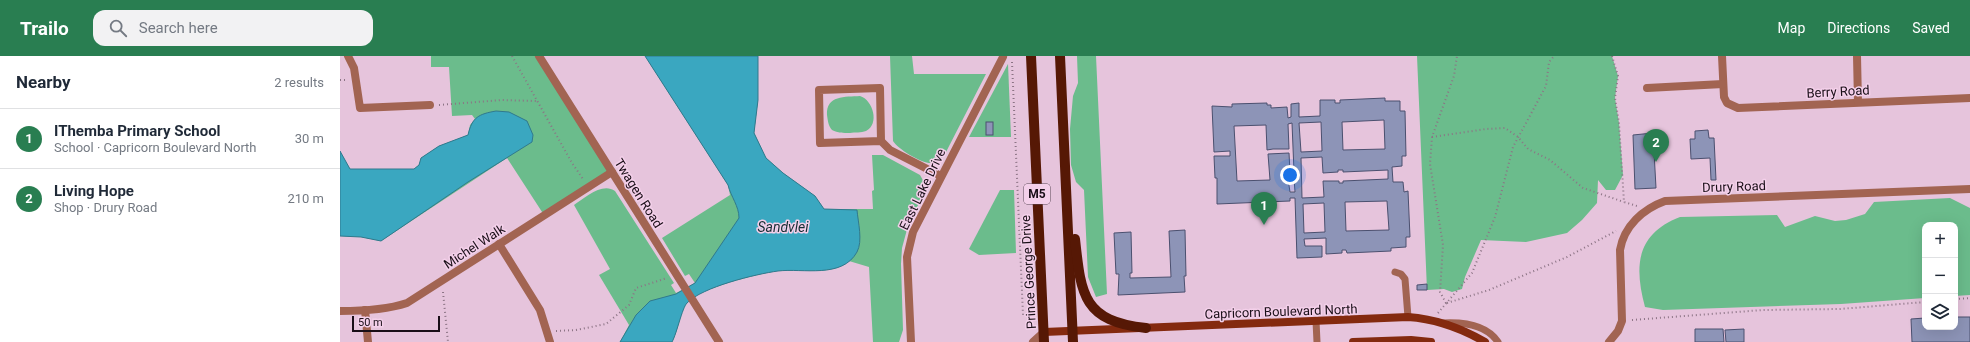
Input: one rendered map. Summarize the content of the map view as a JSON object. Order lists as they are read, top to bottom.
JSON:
{
  "streets": {
    "main road": ["M5", "Prince George Drive"],
    "street": [
      "Berry Road",
      "Drury Road",
      "East Lake Drive",
      "Twagen Road",
      "Michel Walk",
      "Capricorn Boulevard North"
    ]
  },
  "crossings": [
    ["Twagen Road", "Michel Walk"],
    ["M5", "Capricorn Boulevard North"],
    ["Prince George Drive", "Capricorn Boulevard North"]
  ],
  "water": ["Sandvlei"],
  "scale_bar": "50 m",
  "page": {
    "header": "Trailo",
    "search": "Search here",
    "nav": ["Map", "Directions", "Saved"],
    "heading": ["Nearby", "2 results"],
    "list": [
      {
        "mark": "1",
        "name": "IThemba Primary School",
        "note": "School · Capricorn Boulevard North",
        "value": "30 m"
      },
      {
        "mark": "2",
        "name": "Living Hope",
        "note": "Shop · Drury Road",
        "value": "210 m"
      }
    ],
    "pins": ["2", "1"],
    "map_buttons": ["+", "−"],
    "scale": "50 m"
  }
}
